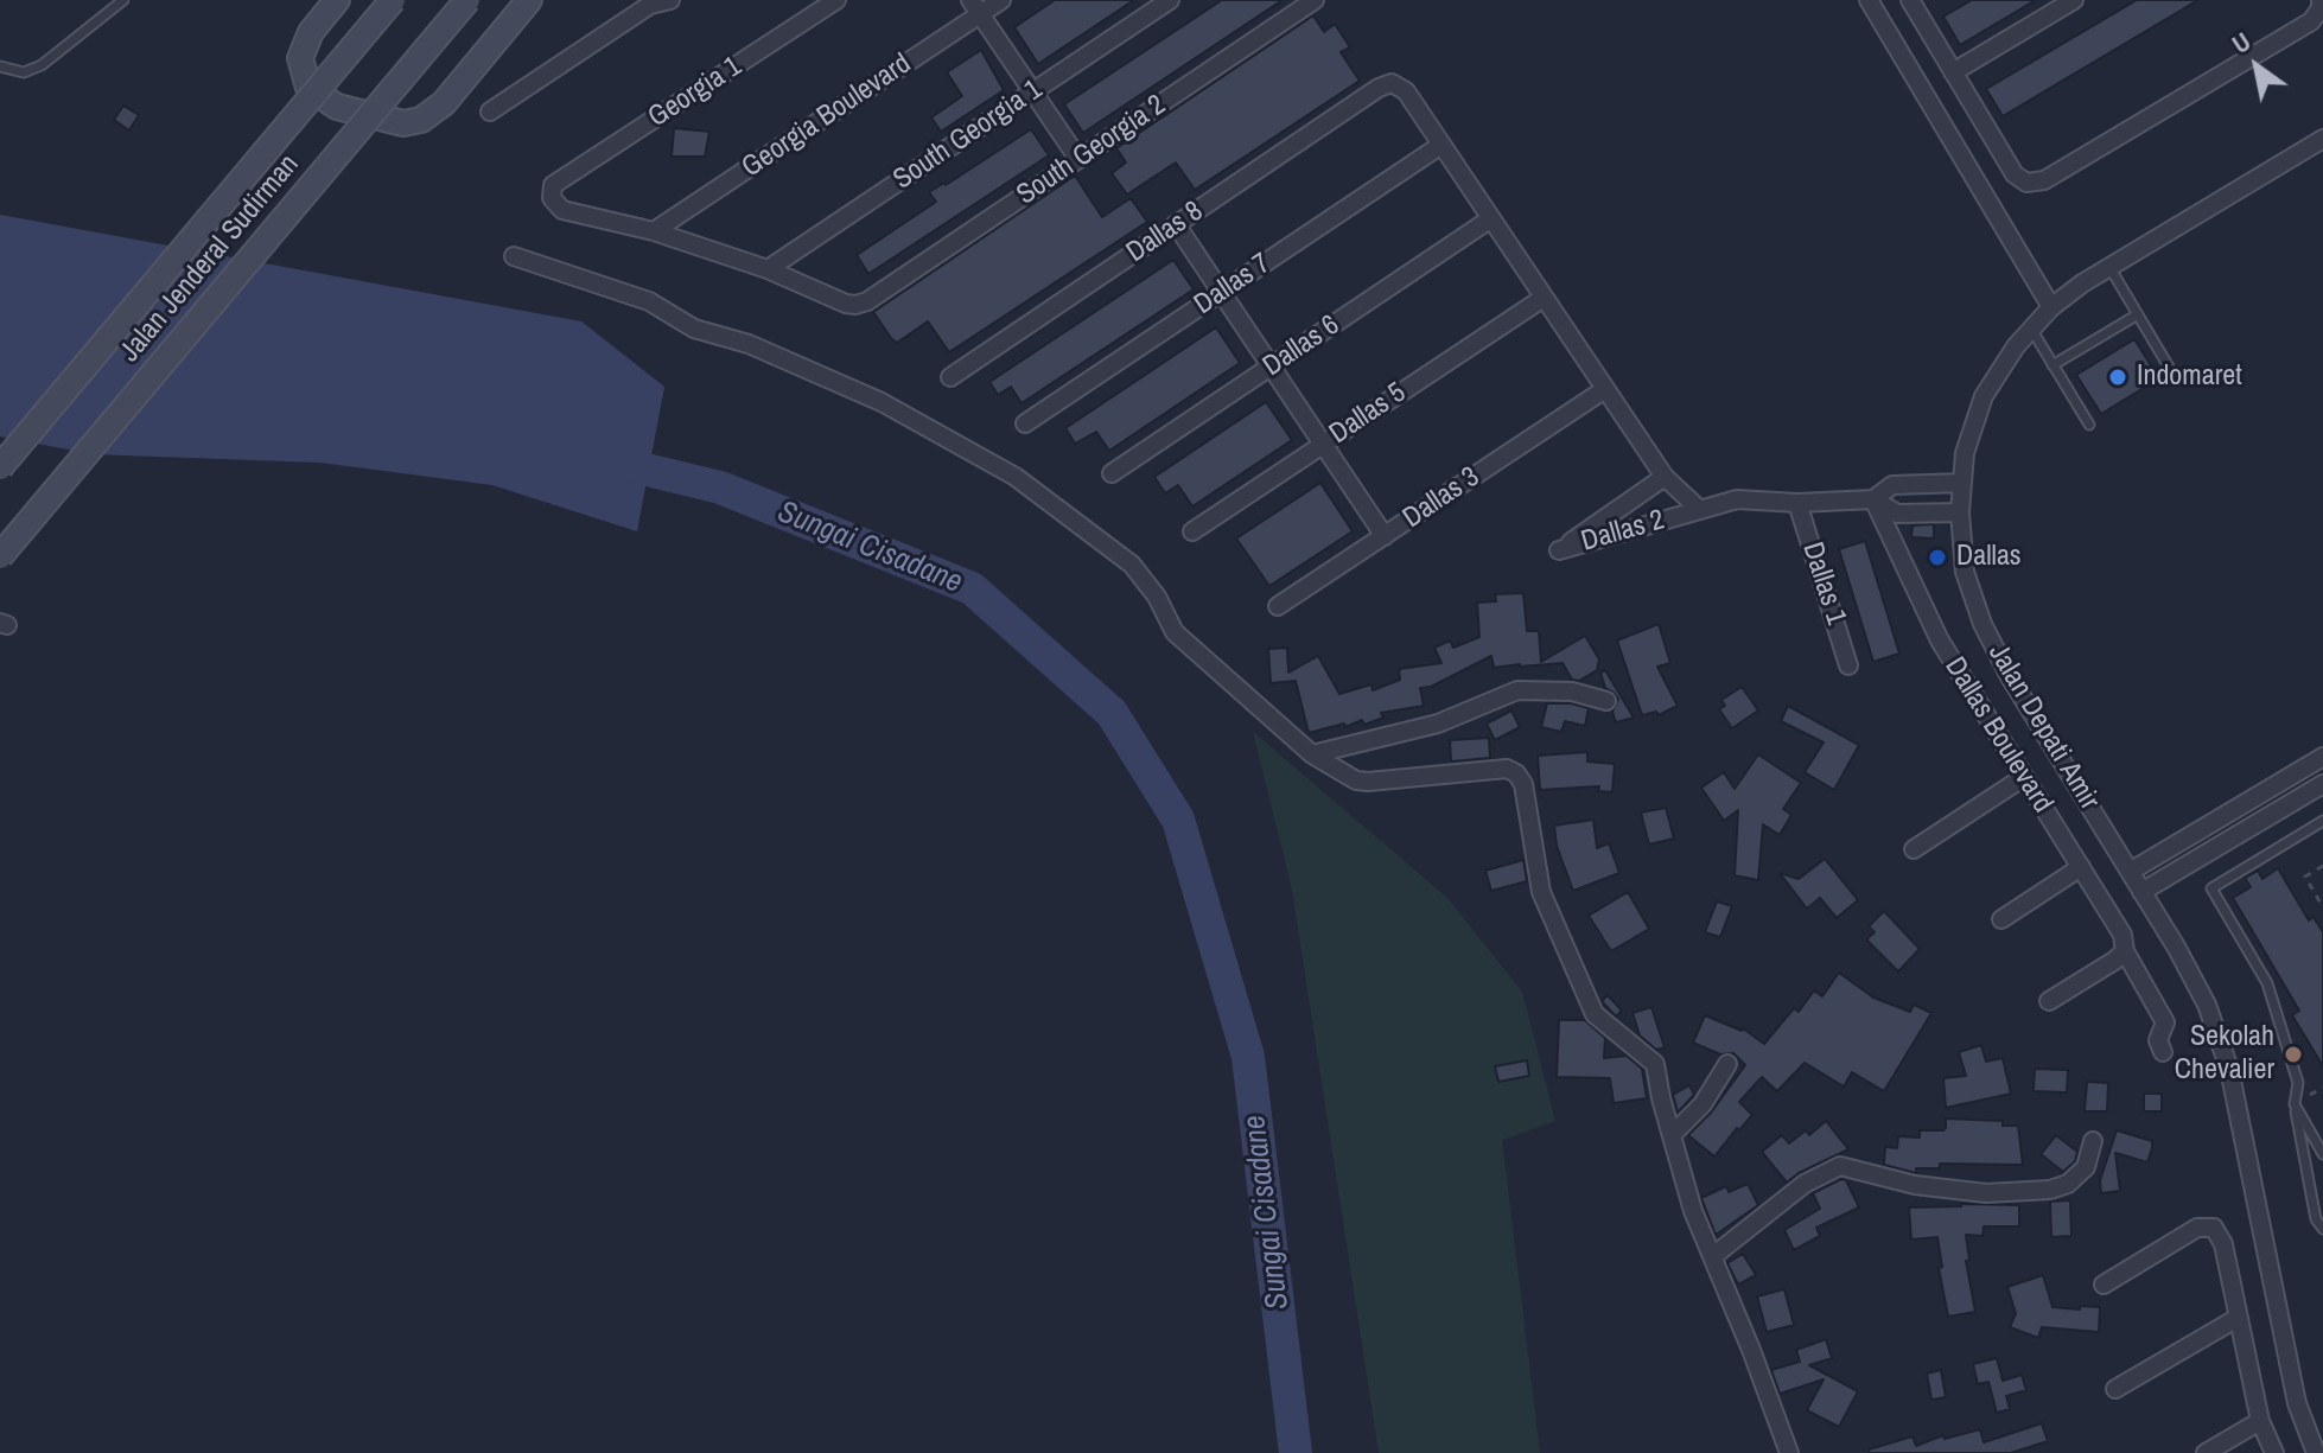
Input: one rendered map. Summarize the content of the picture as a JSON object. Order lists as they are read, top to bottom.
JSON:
{
  "streets": {
    "main road": ["Jalan Jenderal Sudirman"],
    "street": [
      "Georgia 1",
      "Georgia Boulevard",
      "South Georgia 1",
      "South Georgia 2",
      "Dallas 8",
      "Dallas 7",
      "Dallas 6",
      "Dallas 5",
      "Dallas 3",
      "Dallas 2",
      "Dallas 1",
      "Jalan Depati Amir",
      "Dallas Boulevard"
    ]
  },
  "crossings": [
    ["Georgia 1", "Georgia Boulevard"],
    ["South Georgia 1", "South Georgia 2"],
    ["Dallas 8", "Dallas 7"]
  ],
  "water": ["Sungai Cisadane"],
  "places": ["Indomaret", "Dallas", "Sekolah Chevalier"],
  "north": "top left"
}
